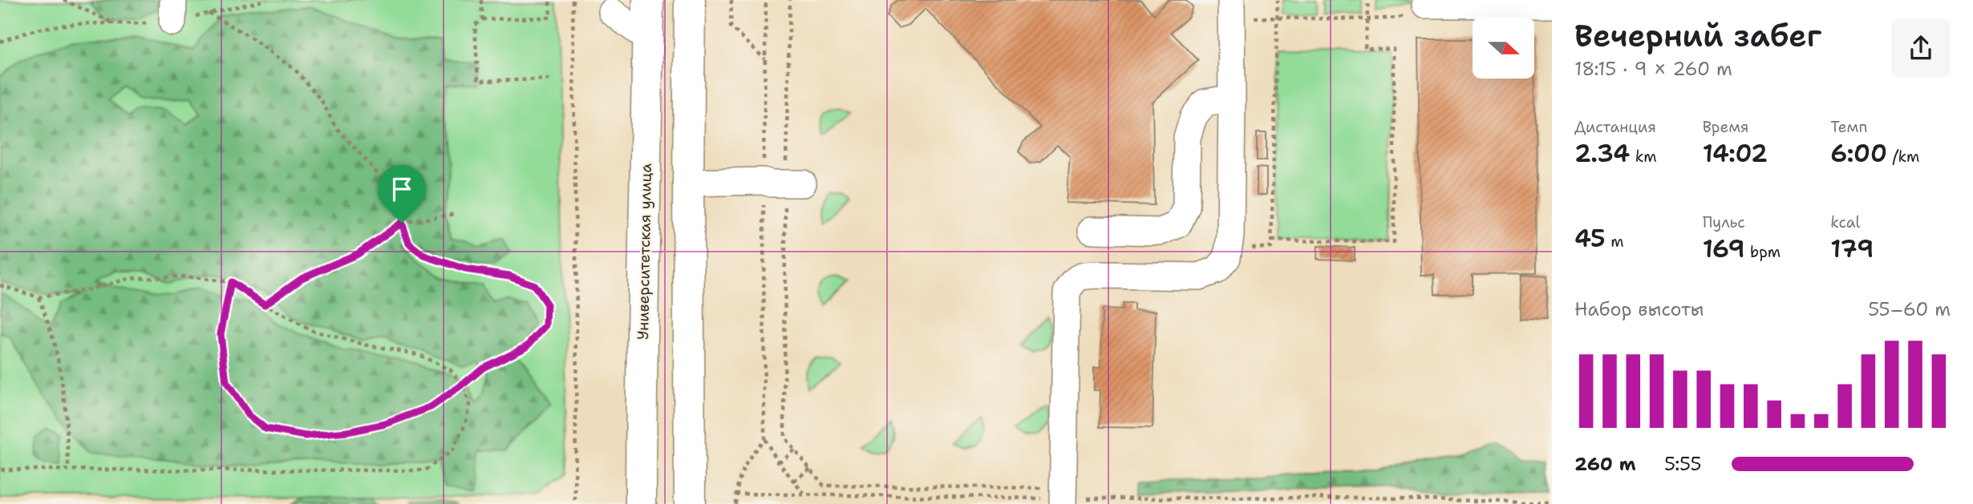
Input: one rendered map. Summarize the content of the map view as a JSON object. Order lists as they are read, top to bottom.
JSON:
{
  "streets": {
    "main road": ["Университетская улица"]
  },
  "north": "right",
  "page": {
    "heading": ["Вечерний забег", "18:15 · 9 × 260 m"],
    "stats": [
      ["Дистанция", "2.34 km"],
      ["Время", "14:02"],
      ["Темп", "6:00 /km"],
      ["45 m"],
      ["Пульс", "169 bpm"],
      ["kcal", "179"]
    ],
    "chart": ["Набор высоты", "55–60 m"],
    "list": [
      {
        "name": "260 m",
        "note": "5:55"
      }
    ]
  }
}
